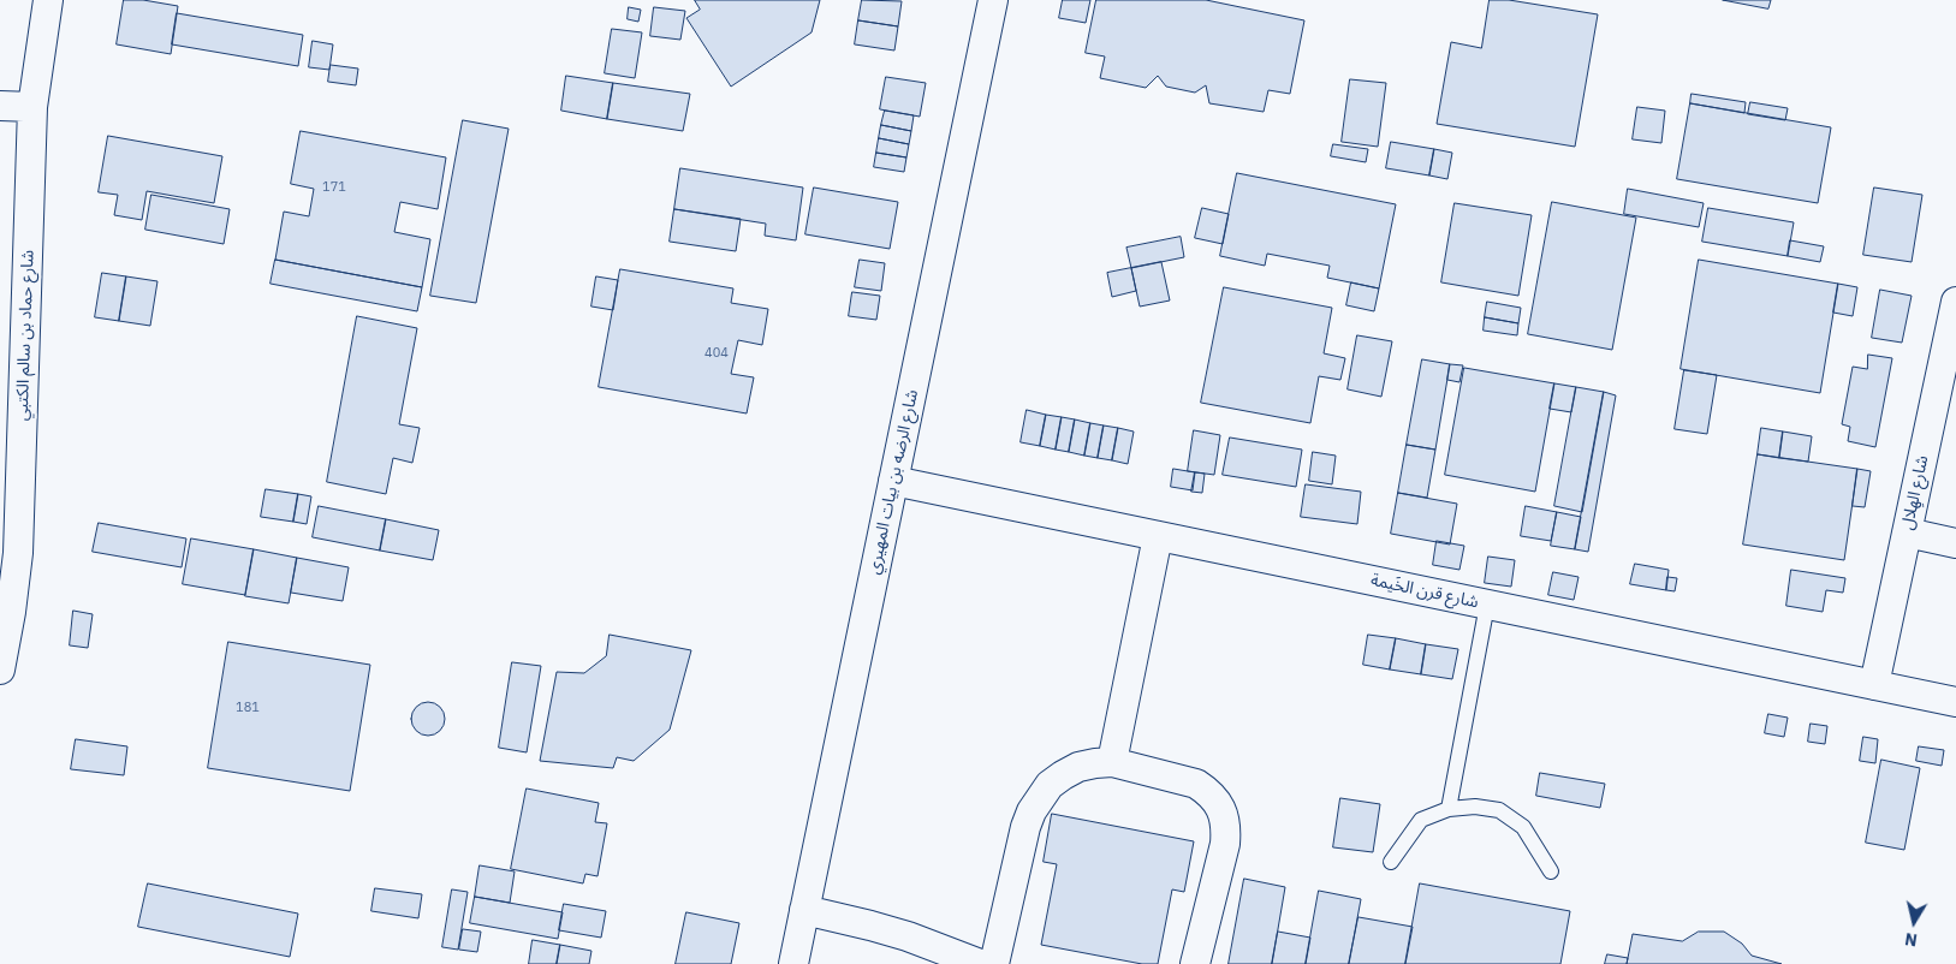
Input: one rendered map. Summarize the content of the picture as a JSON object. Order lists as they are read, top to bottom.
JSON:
{
  "streets": {
    "street": [
      "شارع حماد بن سالم الكتبي",
      "شارع الرضه بن بيات المهيري",
      "شارع الهِلال",
      "شارع قرن الخَيمة"
    ]
  },
  "crossings": [
    ["شارع الرضه بن بيات المهيري", "شارع قرن الخَيمة"],
    ["شارع الهِلال", "شارع قرن الخَيمة"]
  ],
  "house_numbers": ["171", "404", "181"],
  "north": "bottom"
}
